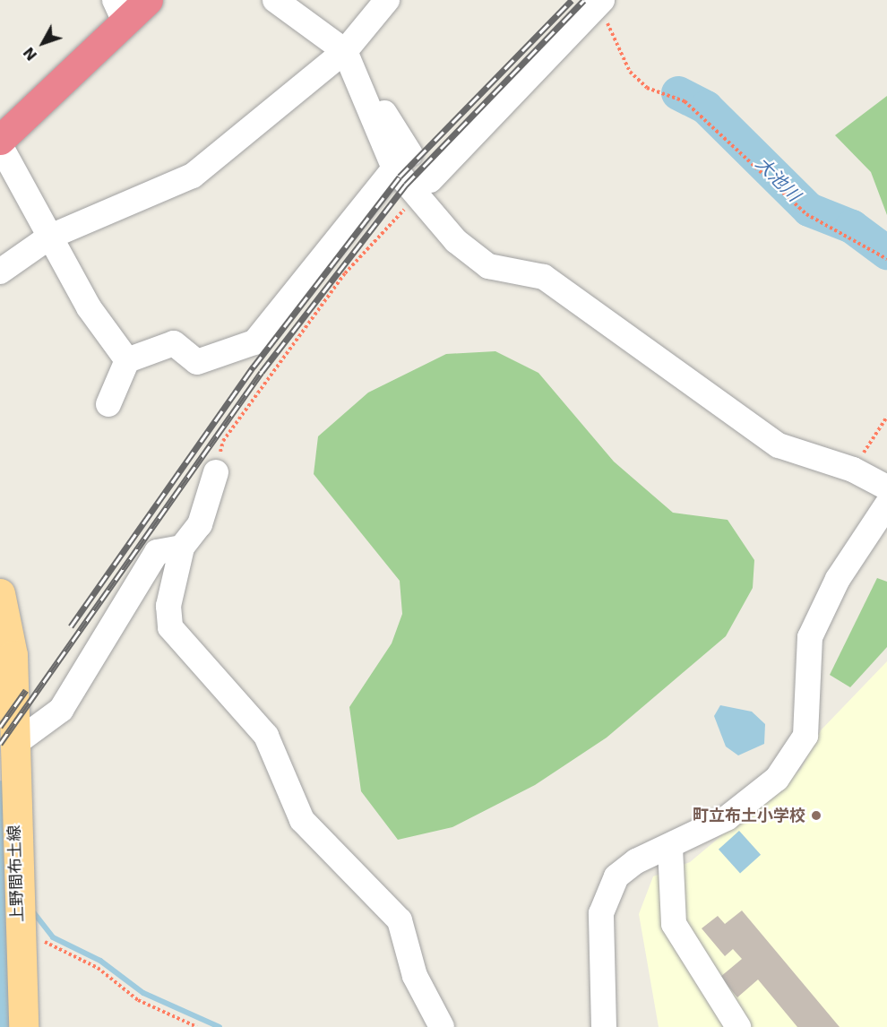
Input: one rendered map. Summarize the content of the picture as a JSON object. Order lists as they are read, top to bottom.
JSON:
{
  "streets": {
    "main road": ["上野間布土線"]
  },
  "water": ["大池川"],
  "places": ["町立布土小学校"],
  "north": "bottom left"
}
